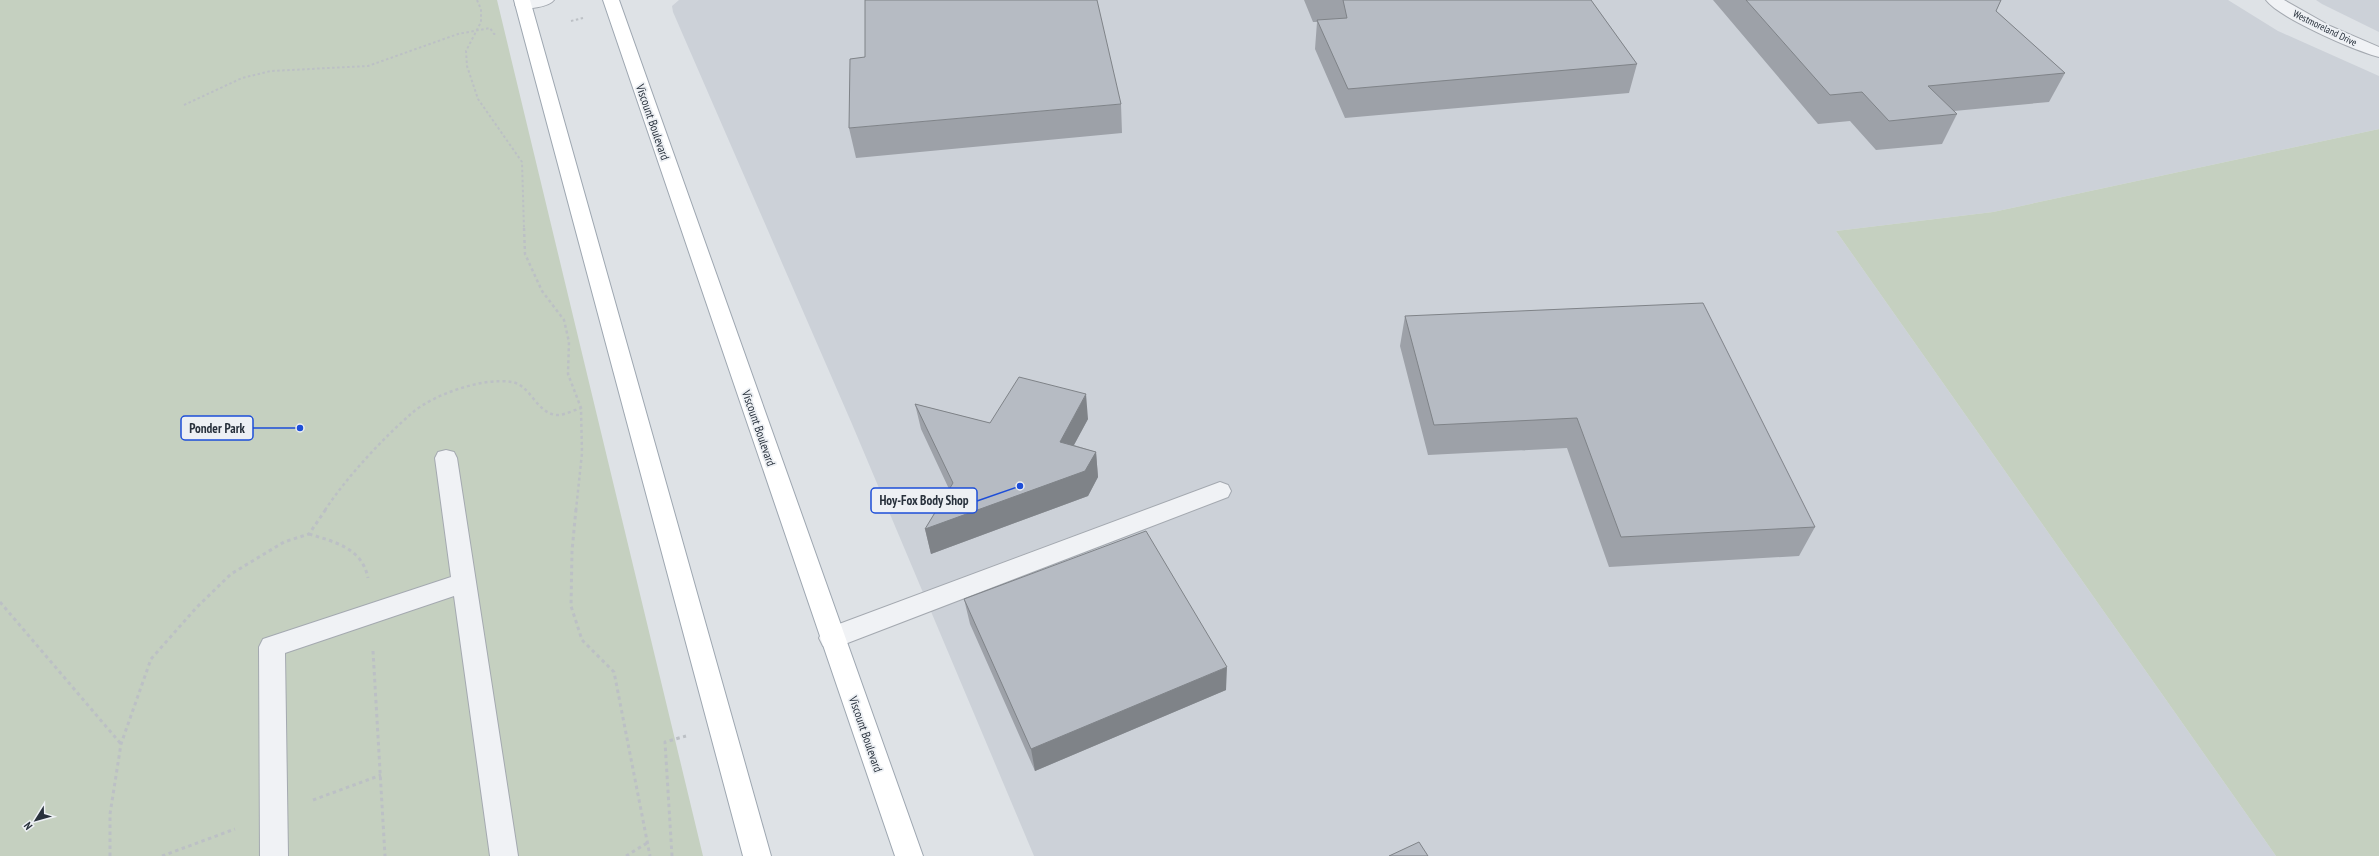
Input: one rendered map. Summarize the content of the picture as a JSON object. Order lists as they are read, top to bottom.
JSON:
{
  "streets": {
    "main road": ["Viscount Boulevard"],
    "street": ["Westmoreland Drive"]
  },
  "places": ["Ponder Park", "Hoy-Fox Body Shop"],
  "north": "bottom left"
}
